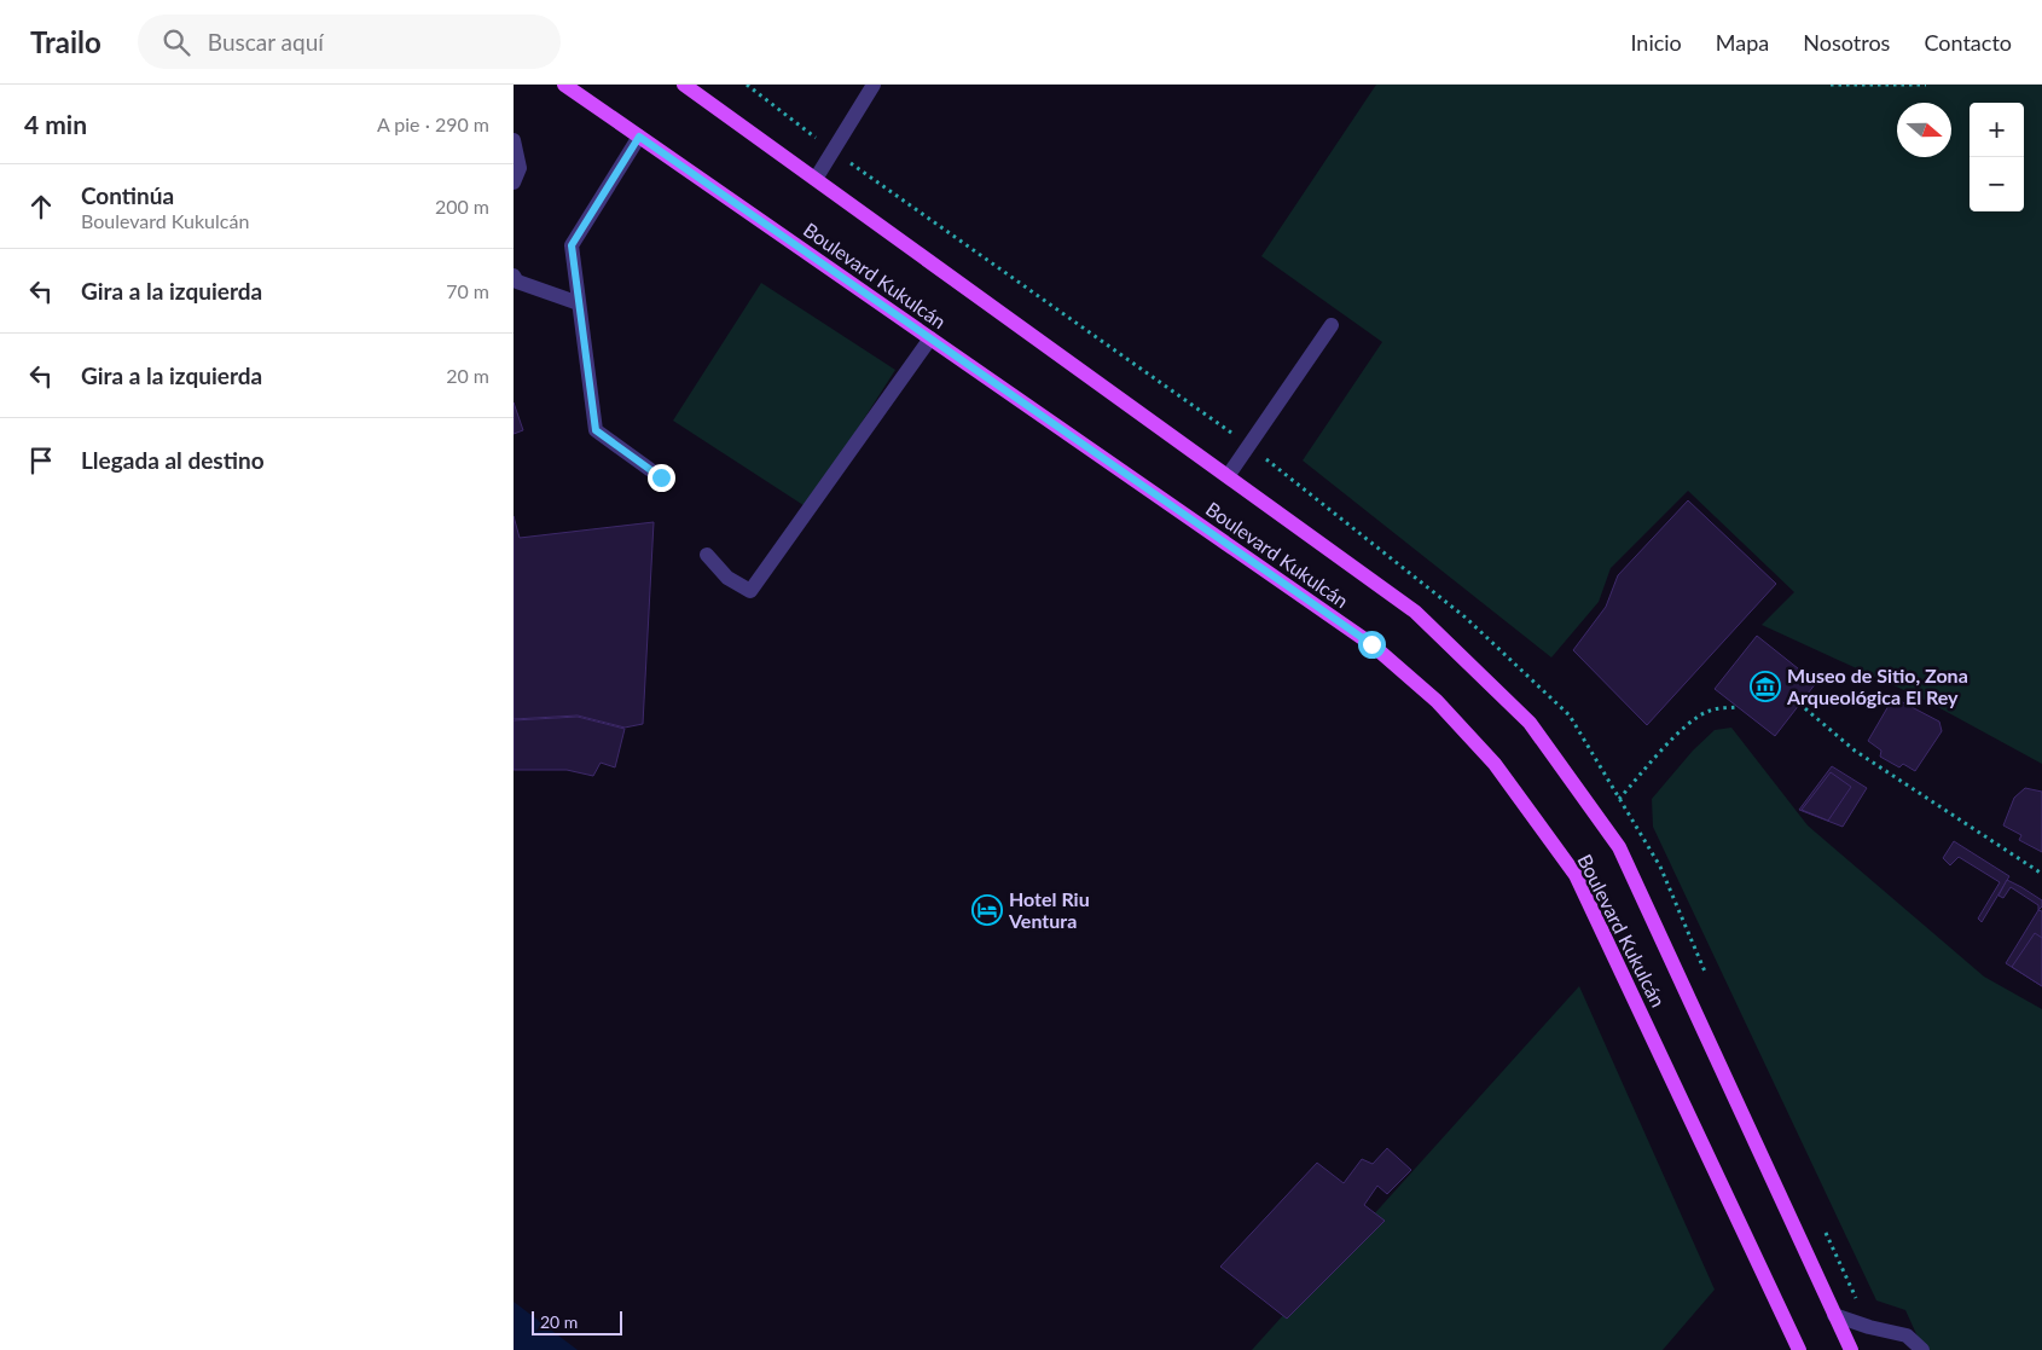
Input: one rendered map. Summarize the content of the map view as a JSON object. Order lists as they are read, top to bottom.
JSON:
{
  "streets": {
    "main road": ["Boulevard Kukulcán"]
  },
  "places": {
    "museum": ["Museo de Sitio, Zona Arqueológica El Rey"],
    "hotel": ["Hotel Riu Ventura"]
  },
  "scale_bar": "20 m",
  "north": "right",
  "page": {
    "header": "Trailo",
    "search": "Buscar aquí",
    "nav": [
      "Inicio",
      "Mapa",
      "Nosotros",
      "Contacto"
    ],
    "heading": ["4 min", "A pie · 290 m"],
    "map_buttons": ["+", "−"],
    "list": [
      ["Continúa", "Boulevard Kukulcán", "200 m"],
      ["Gira a la izquierda", "70 m"],
      ["Gira a la izquierda", "20 m"],
      "Llegada al destino"
    ],
    "scale": "20 m"
  }
}
